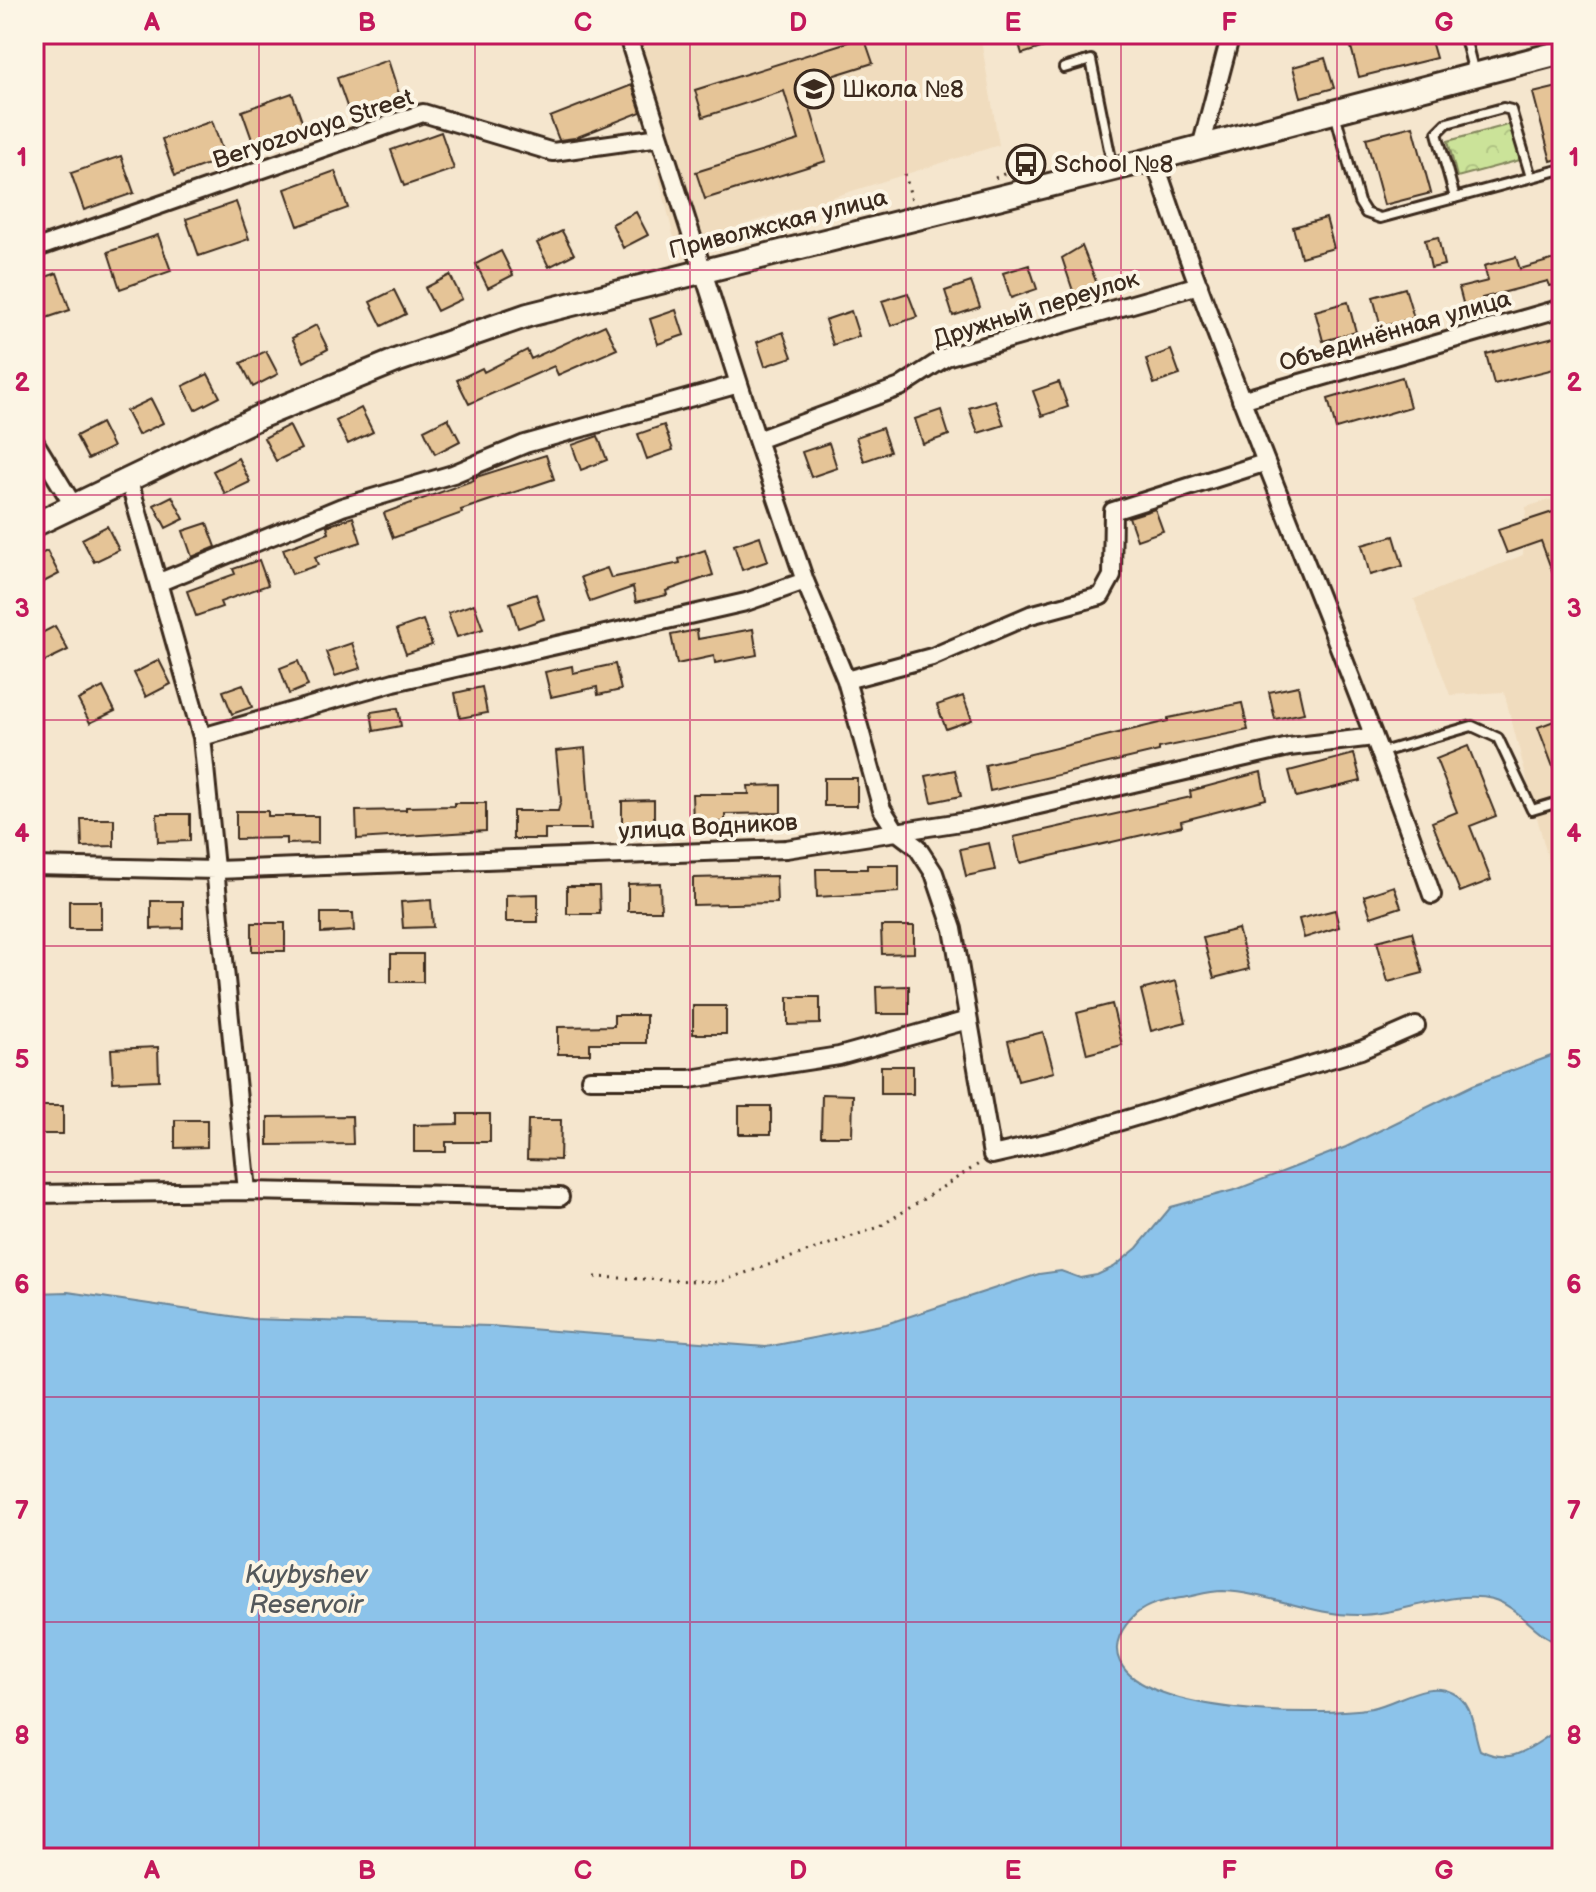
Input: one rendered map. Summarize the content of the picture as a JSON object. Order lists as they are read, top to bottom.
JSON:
{
  "streets": {
    "main road": ["Приволжская улица"],
    "street": [
      "Beryozovaya Street",
      "Дружный переулок",
      "Объединённая улица",
      "улица Водников"
    ]
  },
  "water": ["Kuybyshev Reservoir"],
  "places": {
    "school or university": ["Школа №8"],
    "bus stop": ["School №8"]
  },
  "grid": {
    "columns": [
      "A",
      "B",
      "C",
      "D",
      "E",
      "F",
      "G"
    ],
    "rows": [
      "1",
      "2",
      "3",
      "4",
      "5",
      "6",
      "7",
      "8"
    ]
  }
}
